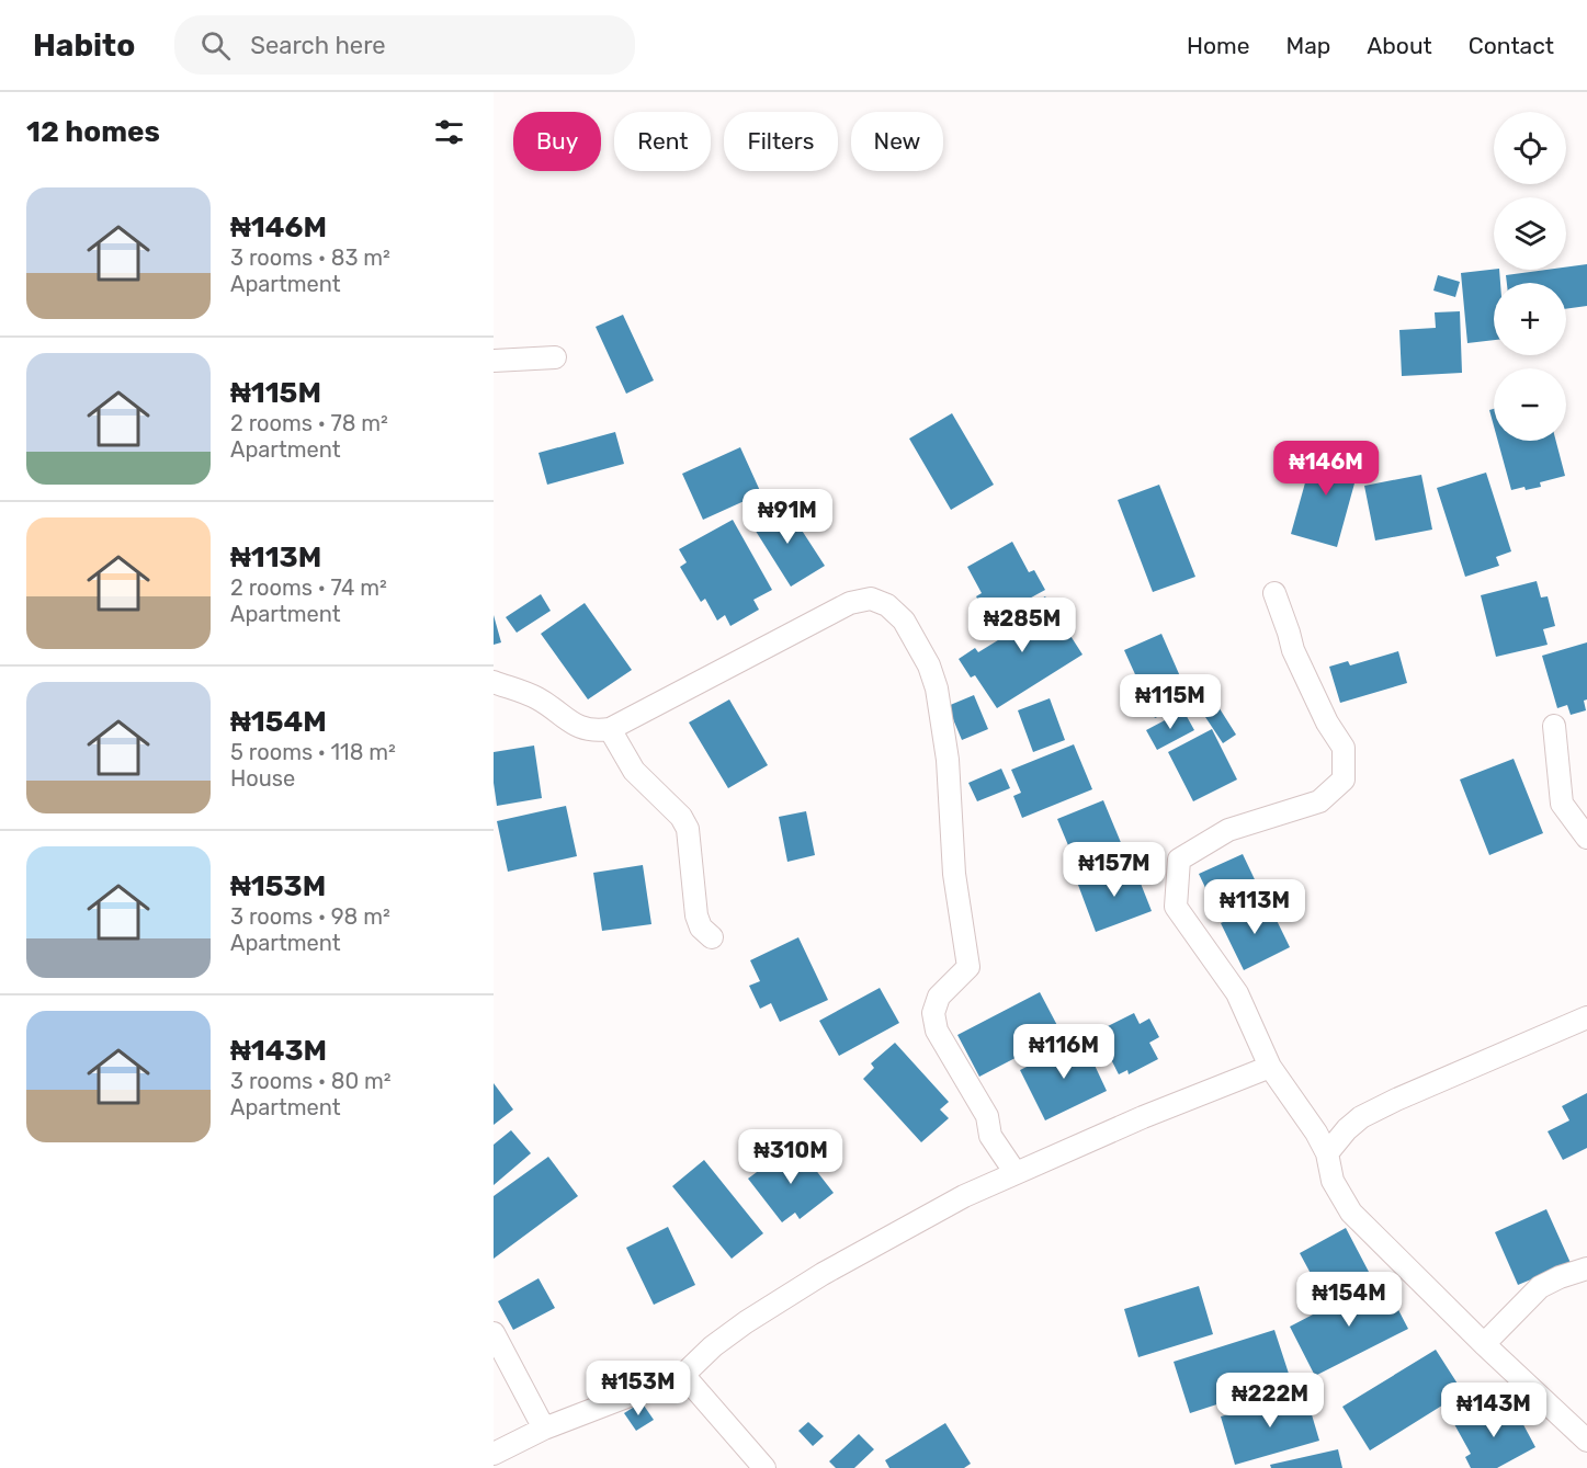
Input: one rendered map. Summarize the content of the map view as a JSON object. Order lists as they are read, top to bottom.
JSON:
{
  "page": {
    "header": "Habito",
    "search": "Search here",
    "nav": [
      "Home",
      "Map",
      "About",
      "Contact"
    ],
    "heading": "12 homes",
    "map_buttons": ["+", "−"],
    "chip": [
      "Buy",
      "Rent",
      "Filters",
      "New"
    ],
    "list": [
      {
        "name": "₦146M",
        "note": "3 rooms · 83 m² · Apartment"
      },
      {
        "name": "₦115M",
        "note": "2 rooms · 78 m² · Apartment"
      },
      {
        "name": "₦113M",
        "note": "2 rooms · 74 m² · Apartment"
      },
      {
        "name": "₦154M",
        "note": "5 rooms · 118 m² · House"
      },
      {
        "name": "₦153M",
        "note": "3 rooms · 98 m² · Apartment"
      },
      {
        "name": "₦143M",
        "note": "3 rooms · 80 m² · Apartment"
      }
    ],
    "price": [
      "₦146M",
      "₦91M",
      "₦285M",
      "₦115M",
      "₦157M",
      "₦113M",
      "₦116M",
      "₦310M",
      "₦154M",
      "₦153M",
      "₦222M",
      "₦143M"
    ]
  }
}
